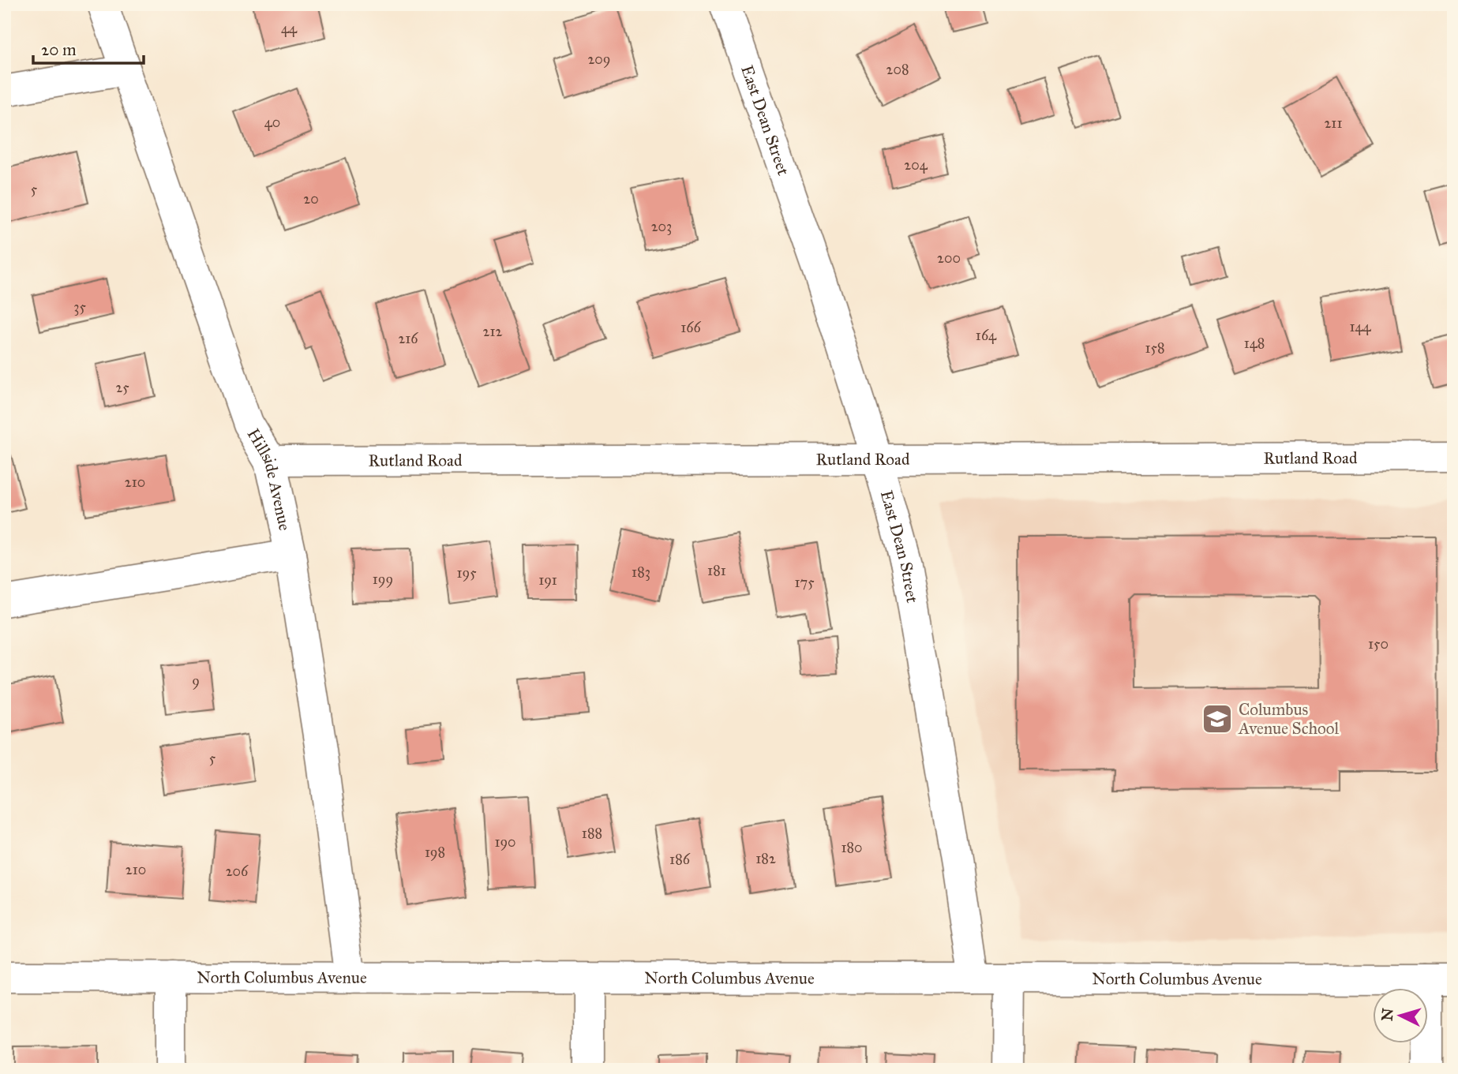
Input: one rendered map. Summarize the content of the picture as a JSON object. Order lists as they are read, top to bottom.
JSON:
{
  "streets": {
    "street": [
      "East Dean Street",
      "Rutland Road",
      "Hillside Avenue",
      "North Columbus Avenue"
    ]
  },
  "crossings": [
    ["East Dean Street", "Rutland Road"],
    ["East Dean Street", "North Columbus Avenue"],
    ["Rutland Road", "Hillside Avenue"],
    ["Hillside Avenue", "North Columbus Avenue"]
  ],
  "places": {
    "school or university": ["Columbus Avenue School"]
  },
  "house_numbers": [
    "44",
    "209",
    "208",
    "40",
    "211",
    "204",
    "5",
    "20",
    "203",
    "200",
    "35",
    "144",
    "166",
    "212",
    "164",
    "216",
    "148",
    "158",
    "25",
    "210",
    "181",
    "183",
    "195",
    "199",
    "191",
    "175",
    "150",
    "9",
    "5",
    "188",
    "190",
    "180",
    "198",
    "182",
    "186",
    "210",
    "206"
  ],
  "scale_bar": "20 m",
  "north": "left"
}
